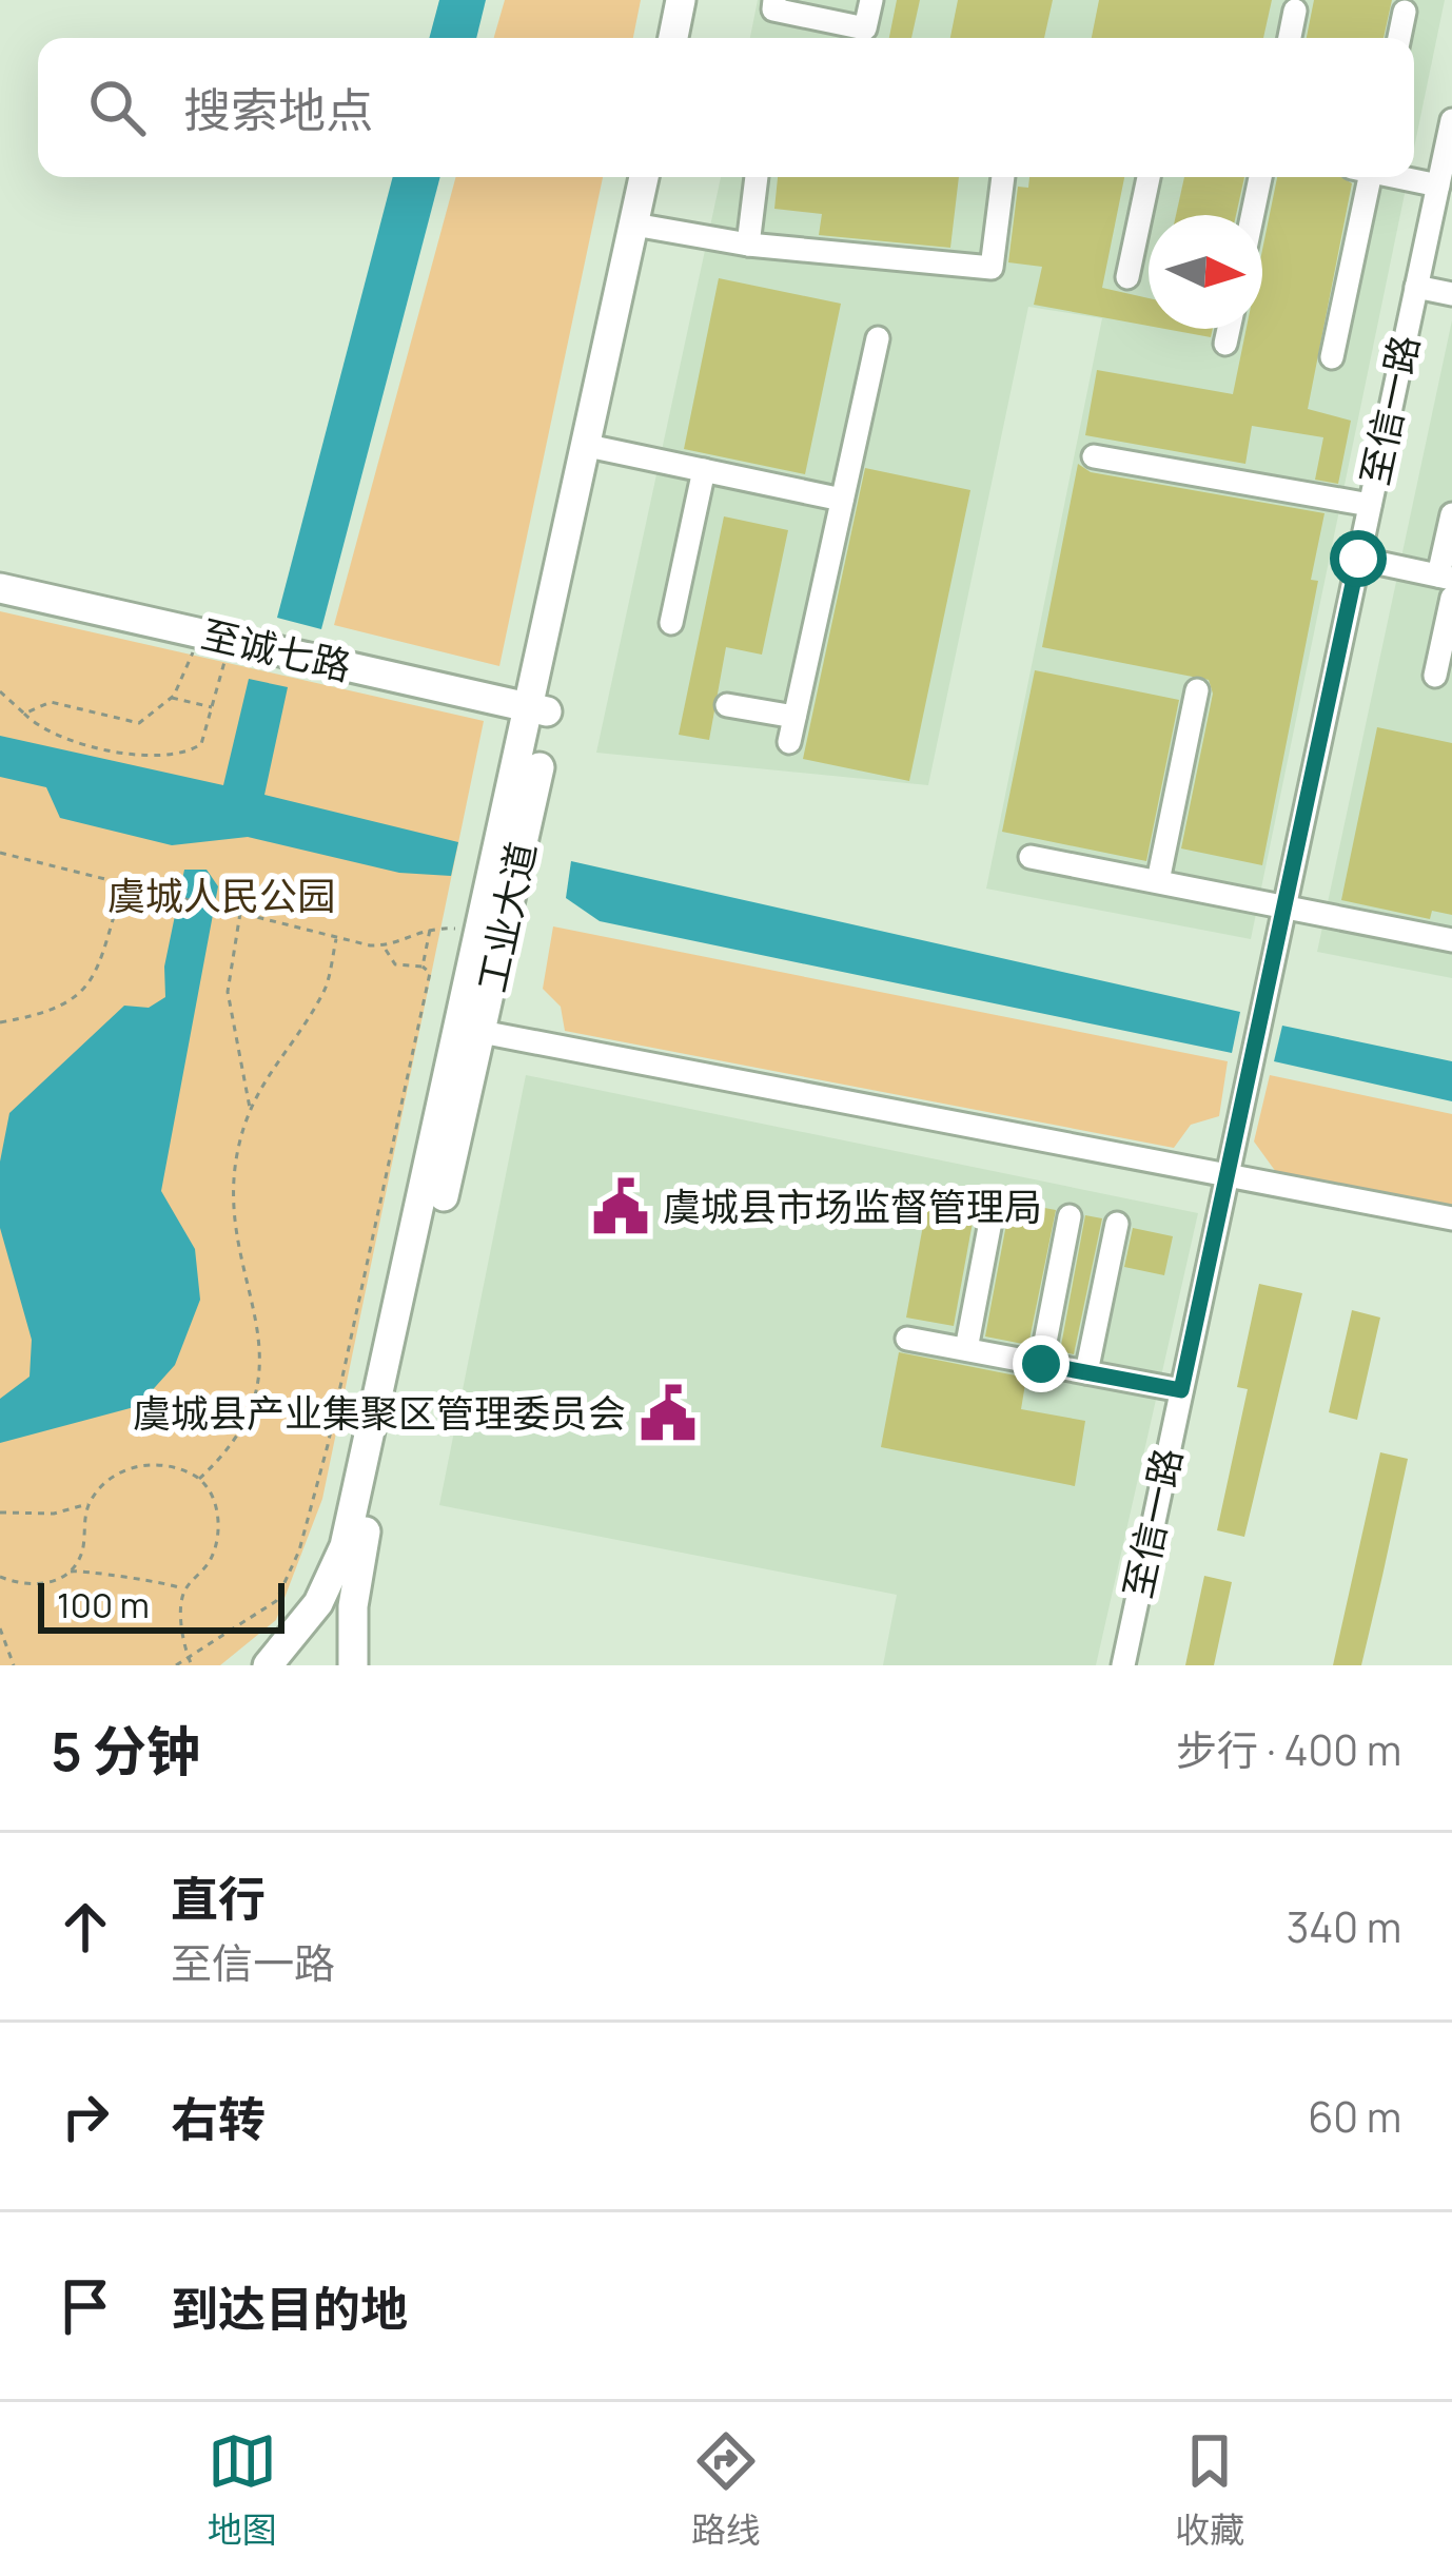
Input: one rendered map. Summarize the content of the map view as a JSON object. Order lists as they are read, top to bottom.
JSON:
{
  "streets": {
    "main road": ["至诚七路", "工业大道"],
    "street": ["至信一路"]
  },
  "crossings": [
    ["至诚七路", "工业大道"]
  ],
  "parks": ["虞城人民公园"],
  "places": {
    "public building": ["虞城县市场监督管理局", "虞城县产业集聚区管理委员会"]
  },
  "scale_bar": "100 m",
  "north": "right",
  "page": {
    "search": "搜索地点",
    "scale": "100 m",
    "heading": ["5 分钟", "步行 · 400 m"],
    "list": [
      ["直行", "至信一路", "340 m"],
      ["右转", "60 m"],
      "到达目的地"
    ],
    "nav": ["地图", "路线", "收藏"]
  }
}
